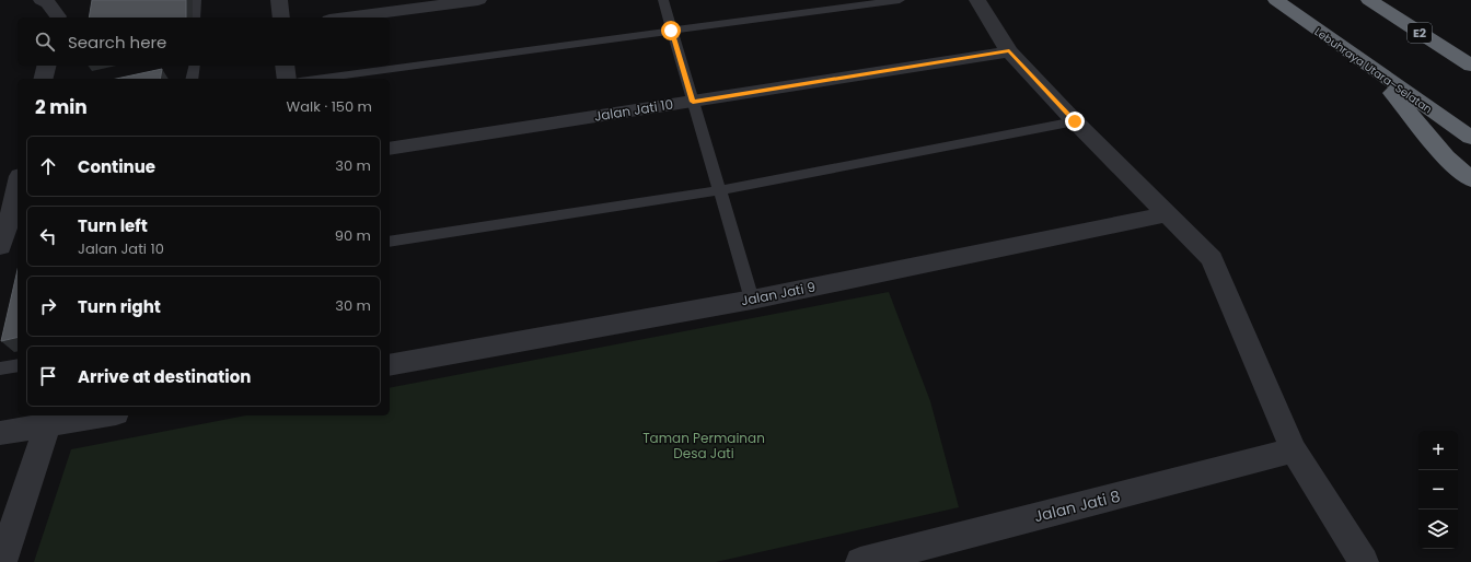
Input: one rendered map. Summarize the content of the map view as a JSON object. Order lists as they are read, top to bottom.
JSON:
{
  "streets": {
    "highway": ["E2", "Lebuhraya Utara–Selatan"],
    "street": ["Jalan Jati 10", "Jalan Jati 9", "Jalan Jati 8"]
  },
  "parks": ["Taman Permainan Desa Jati"],
  "page": {
    "search": "Search here",
    "heading": ["2 min", "Walk · 150 m"],
    "list": [
      ["Continue", "30 m"],
      ["Turn left", "Jalan Jati 10", "90 m"],
      ["Turn right", "30 m"],
      "Arrive at destination"
    ],
    "map_buttons": ["+", "−"]
  }
}
